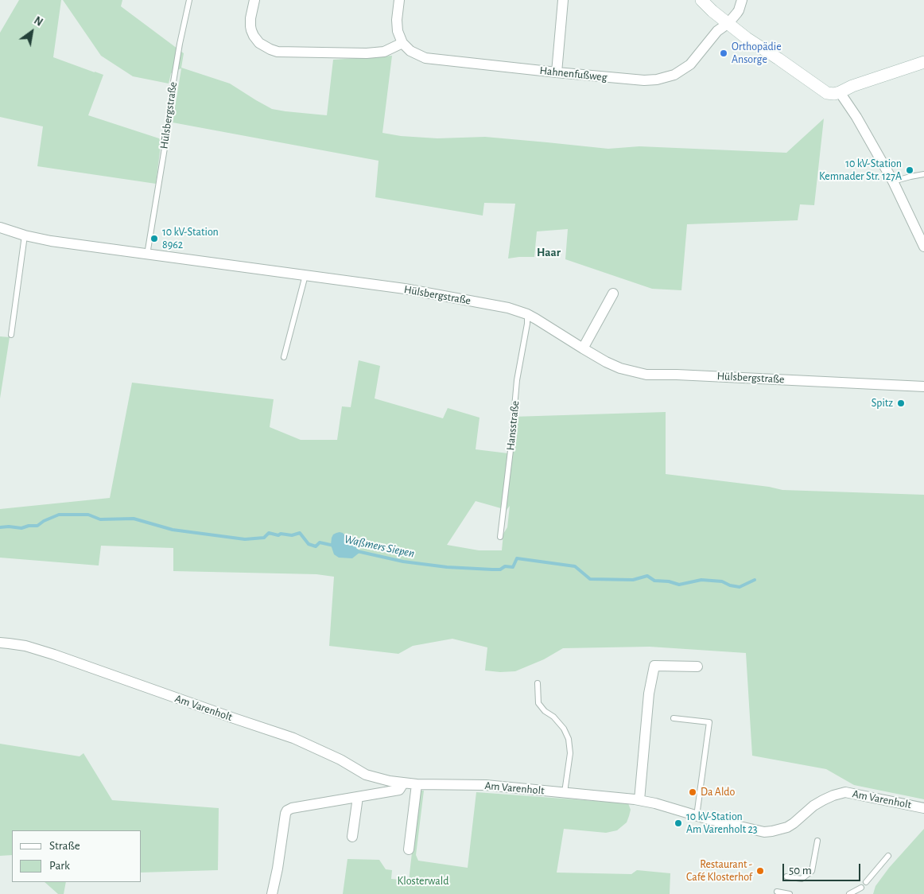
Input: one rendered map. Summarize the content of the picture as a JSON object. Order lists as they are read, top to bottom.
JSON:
{
  "streets": {
    "street": ["Hahnenfußweg", "Hülsbergstraße", "Am Varenholt"],
    "lane": ["Hansstraße"]
  },
  "crossings": [
    ["Hülsbergstraße", "Hansstraße"]
  ],
  "districts": ["Haar"],
  "water": ["Waßmers Siepen"],
  "parks": ["Klosterwald"],
  "places": [
    "Orthopädie Ansorge",
    "10 kV-Station Kemnader Str. 127A",
    "10 kV-Station 8962",
    "Spitz",
    "Da Aldo",
    "10 kV-Station Am Varenholt 23",
    "Restaurant - Café Klosterhof"
  ],
  "legend": ["Straße", "Park"],
  "scale_bar": "50 m",
  "north": "top right"
}
